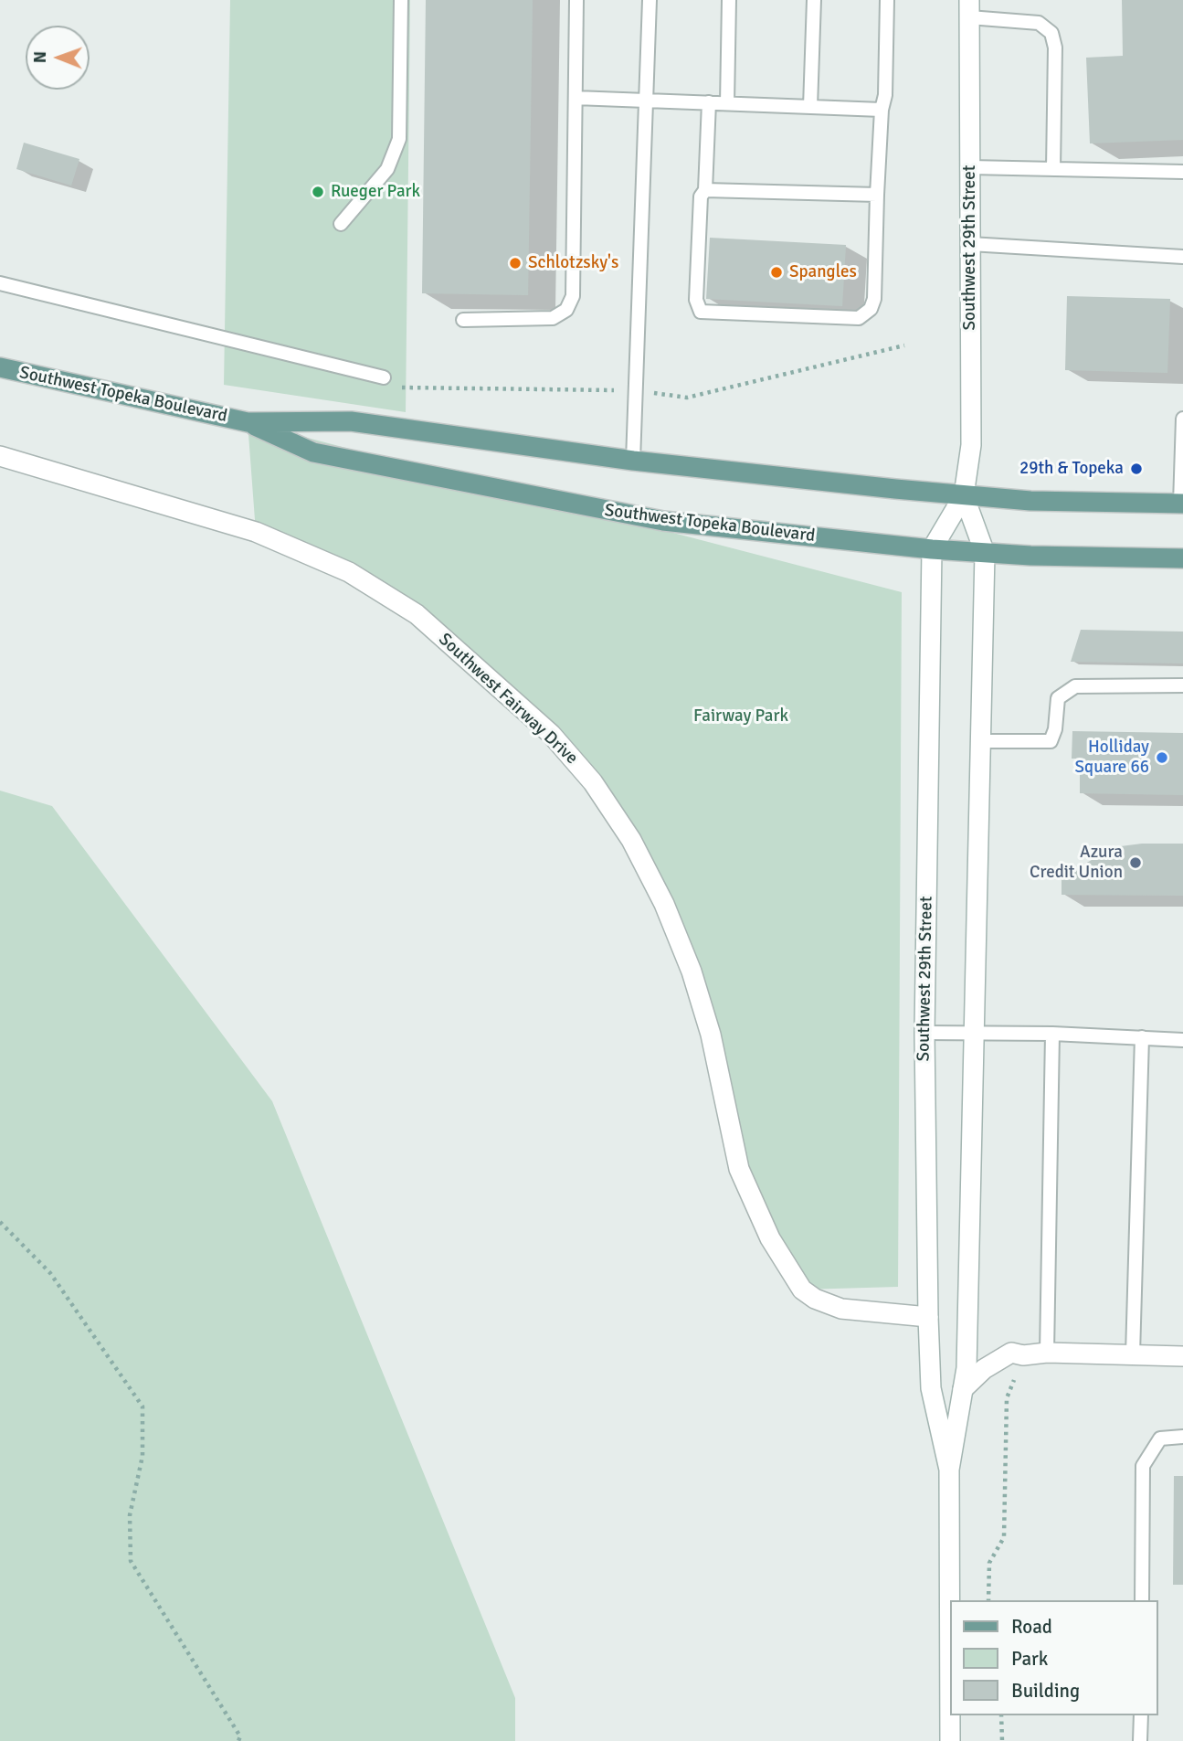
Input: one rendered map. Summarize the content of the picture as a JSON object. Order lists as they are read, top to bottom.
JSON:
{
  "streets": {
    "main road": ["Southwest 29th Street", "Southwest Topeka Boulevard", "Southwest Fairway Drive"]
  },
  "crossings": [
    ["Southwest 29th Street", "Southwest Topeka Boulevard"],
    ["Southwest 29th Street", "Southwest Fairway Drive"]
  ],
  "parks": ["Fairway Park"],
  "places": [
    "Rueger Park",
    "Schlotzsky's",
    "Spangles",
    "29th & Topeka",
    "Holliday Square 66",
    "Azura Credit Union"
  ],
  "legend": ["Road", "Park", "Building"],
  "north": "left"
}
